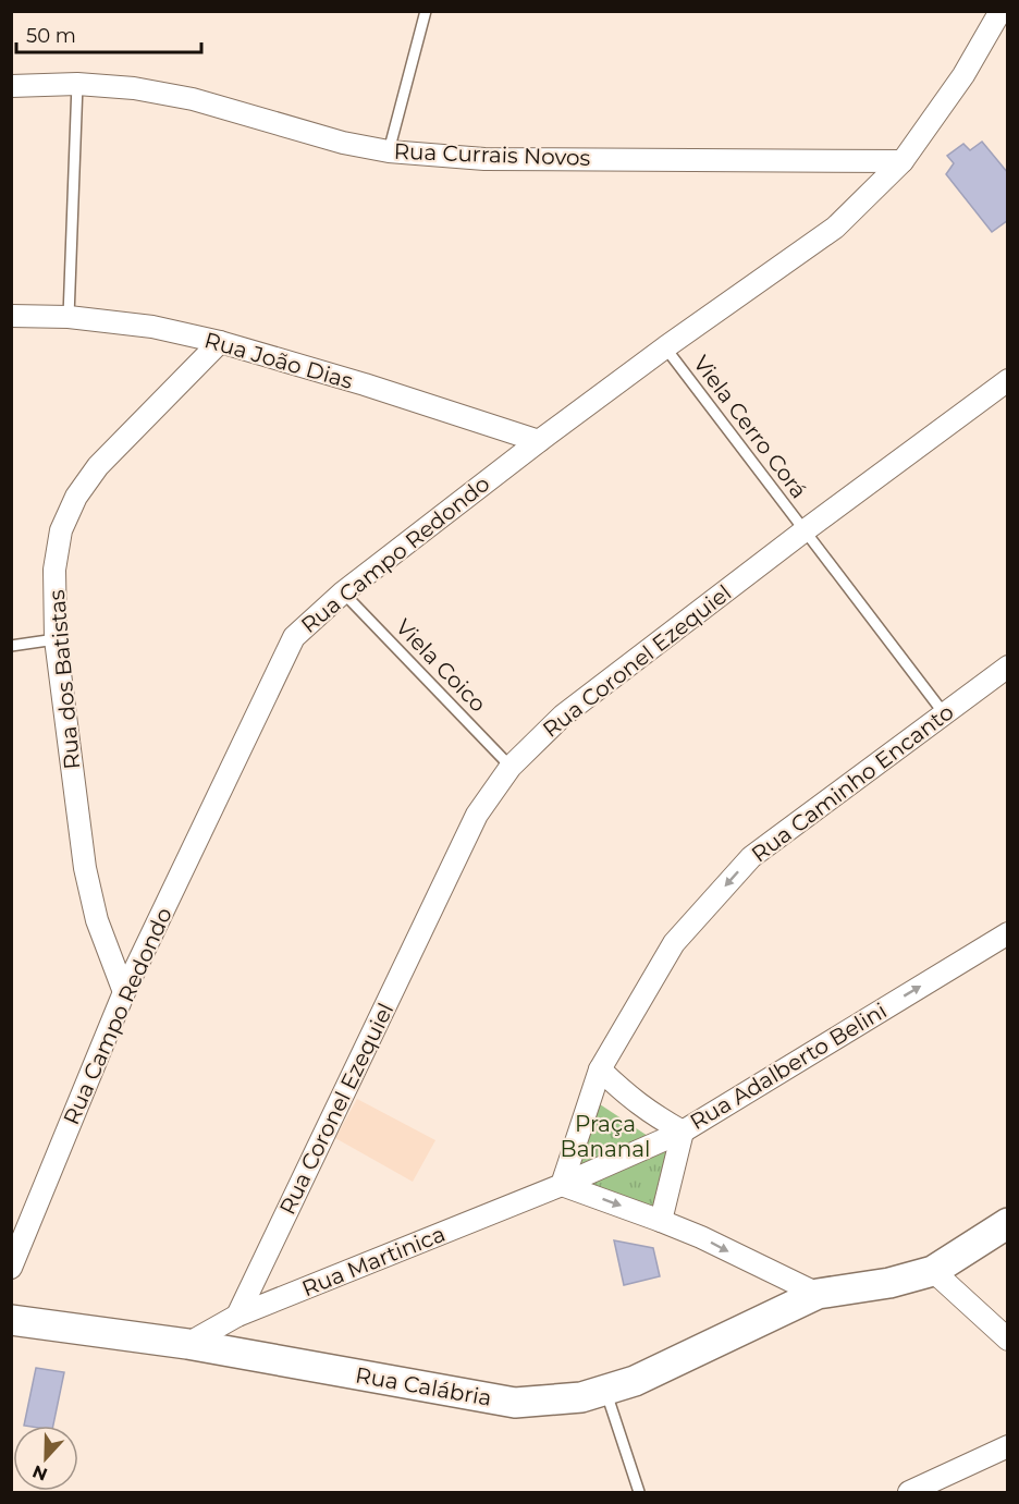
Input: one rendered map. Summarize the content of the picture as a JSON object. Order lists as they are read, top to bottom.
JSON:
{
  "streets": {
    "street": [
      "Rua Currais Novos",
      "Rua João Dias",
      "Rua Campo Redondo",
      "Rua Coronel Ezequiel",
      "Rua dos Batistas",
      "Rua Caminho Encanto",
      "Rua Adalberto Belini",
      "Rua Martinica",
      "Rua Calábria"
    ],
    "lane": ["Viela Cerro Corá", "Viela Coico"]
  },
  "crossings": [
    ["Rua Currais Novos", "Rua Campo Redondo"],
    ["Rua João Dias", "Rua Campo Redondo"],
    ["Rua João Dias", "Rua dos Batistas"],
    ["Viela Cerro Corá", "Rua Campo Redondo"],
    ["Viela Cerro Corá", "Rua Coronel Ezequiel"],
    ["Viela Cerro Corá", "Rua Caminho Encanto"],
    ["Rua Campo Redondo", "Viela Coico"],
    ["Rua Campo Redondo", "Rua dos Batistas"],
    ["Rua Coronel Ezequiel", "Viela Coico"],
    ["Rua Coronel Ezequiel", "Rua Martinica"],
    ["Rua Caminho Encanto", "Rua Adalberto Belini"],
    ["Rua Caminho Encanto", "Rua Martinica"],
    ["Rua Adalberto Belini", "Rua Martinica"],
    ["Rua Martinica", "Rua Calábria"]
  ],
  "one_way": ["Rua Caminho Encanto", "Rua Adalberto Belini"],
  "parks": ["Praça Bananal"],
  "scale_bar": "50 m",
  "north": "bottom"
}
